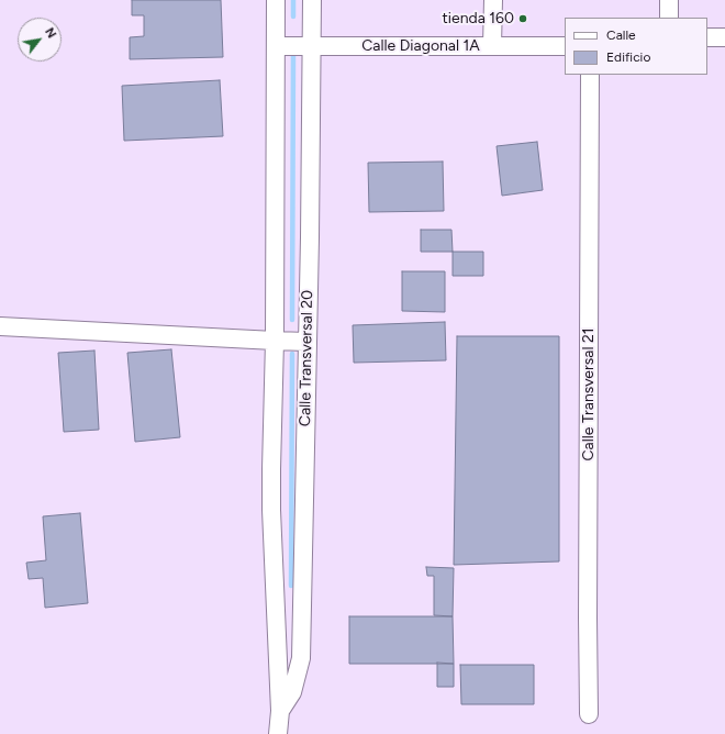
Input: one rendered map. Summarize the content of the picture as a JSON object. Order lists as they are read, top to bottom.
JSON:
{
  "streets": {
    "street": ["Calle Diagonal 1A", "Calle Transversal 20", "Calle Transversal 21"]
  },
  "crossings": [
    ["Calle Diagonal 1A", "Calle Transversal 20"]
  ],
  "places": ["tienda 160"],
  "legend": ["Calle", "Edificio"],
  "north": "top right"
}
